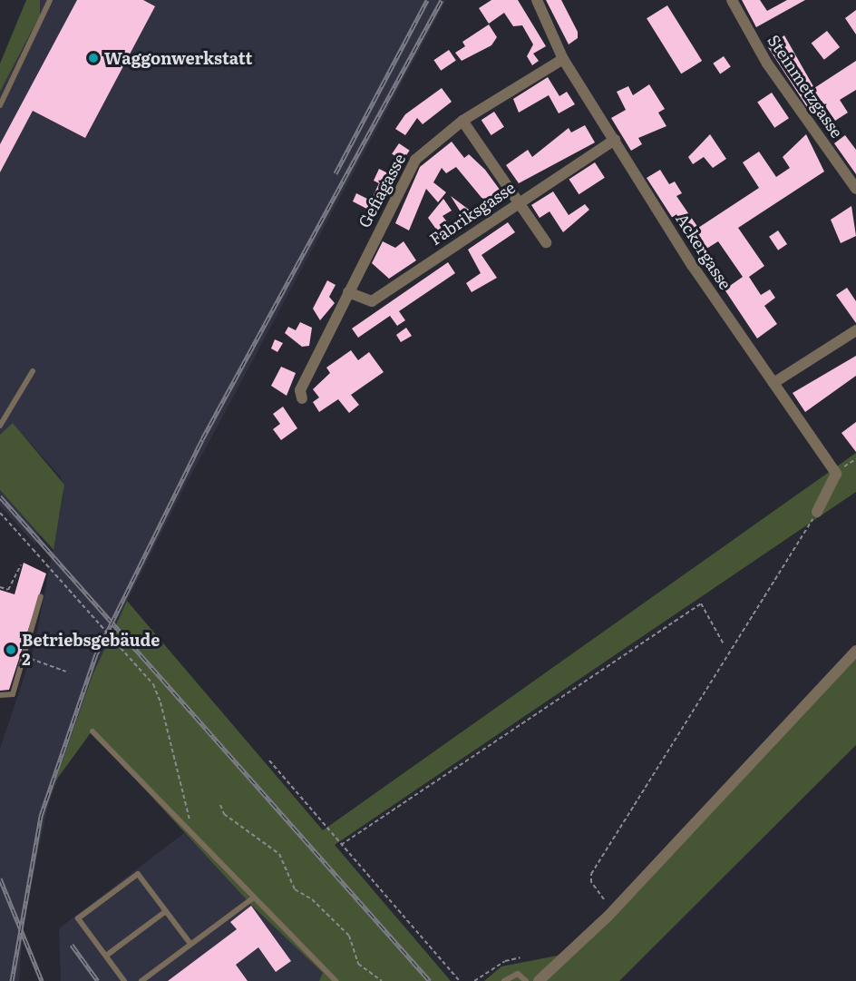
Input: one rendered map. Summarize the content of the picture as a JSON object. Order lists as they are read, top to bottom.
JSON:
{
  "streets": {
    "street": [
      "Steinmetzgasse",
      "Gefiagasse",
      "Fabriksgasse",
      "Ackergasse"
    ]
  },
  "crossings": [
    ["Gefiagasse", "Fabriksgasse"],
    ["Gefiagasse", "Ackergasse"],
    ["Fabriksgasse", "Ackergasse"]
  ],
  "places": ["Waggonwerkstatt", "Betriebsgebäude 2"]
}
